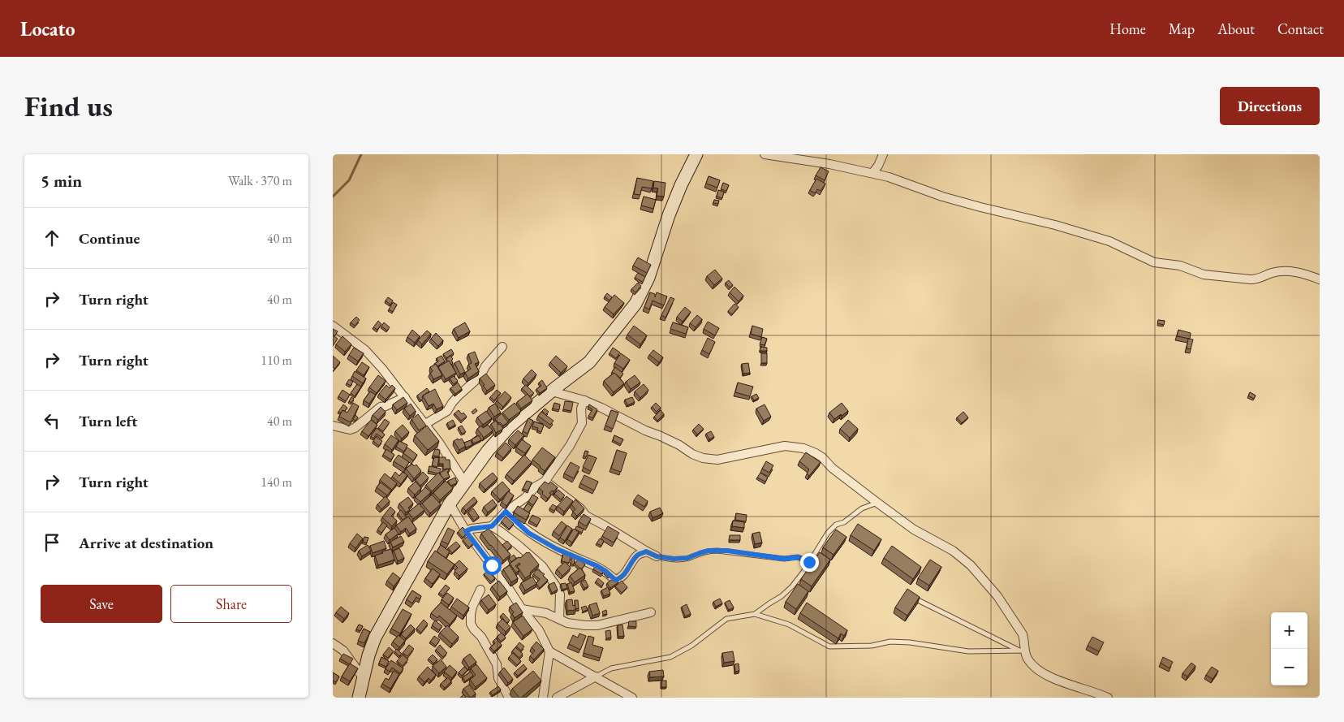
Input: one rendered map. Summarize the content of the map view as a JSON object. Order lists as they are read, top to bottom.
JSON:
{
  "page": {
    "header": "Locato",
    "nav": [
      "Home",
      "Map",
      "About",
      "Contact"
    ],
    "buttons": [
      "Directions",
      ["Save", "Share"]
    ],
    "title": "Find us",
    "heading": ["5 min", "Walk · 370 m"],
    "list": [
      ["Continue", "40 m"],
      ["Turn right", "40 m"],
      ["Turn right", "110 m"],
      ["Turn left", "40 m"],
      ["Turn right", "140 m"],
      "Arrive at destination"
    ],
    "map_buttons": ["+", "−"]
  }
}
